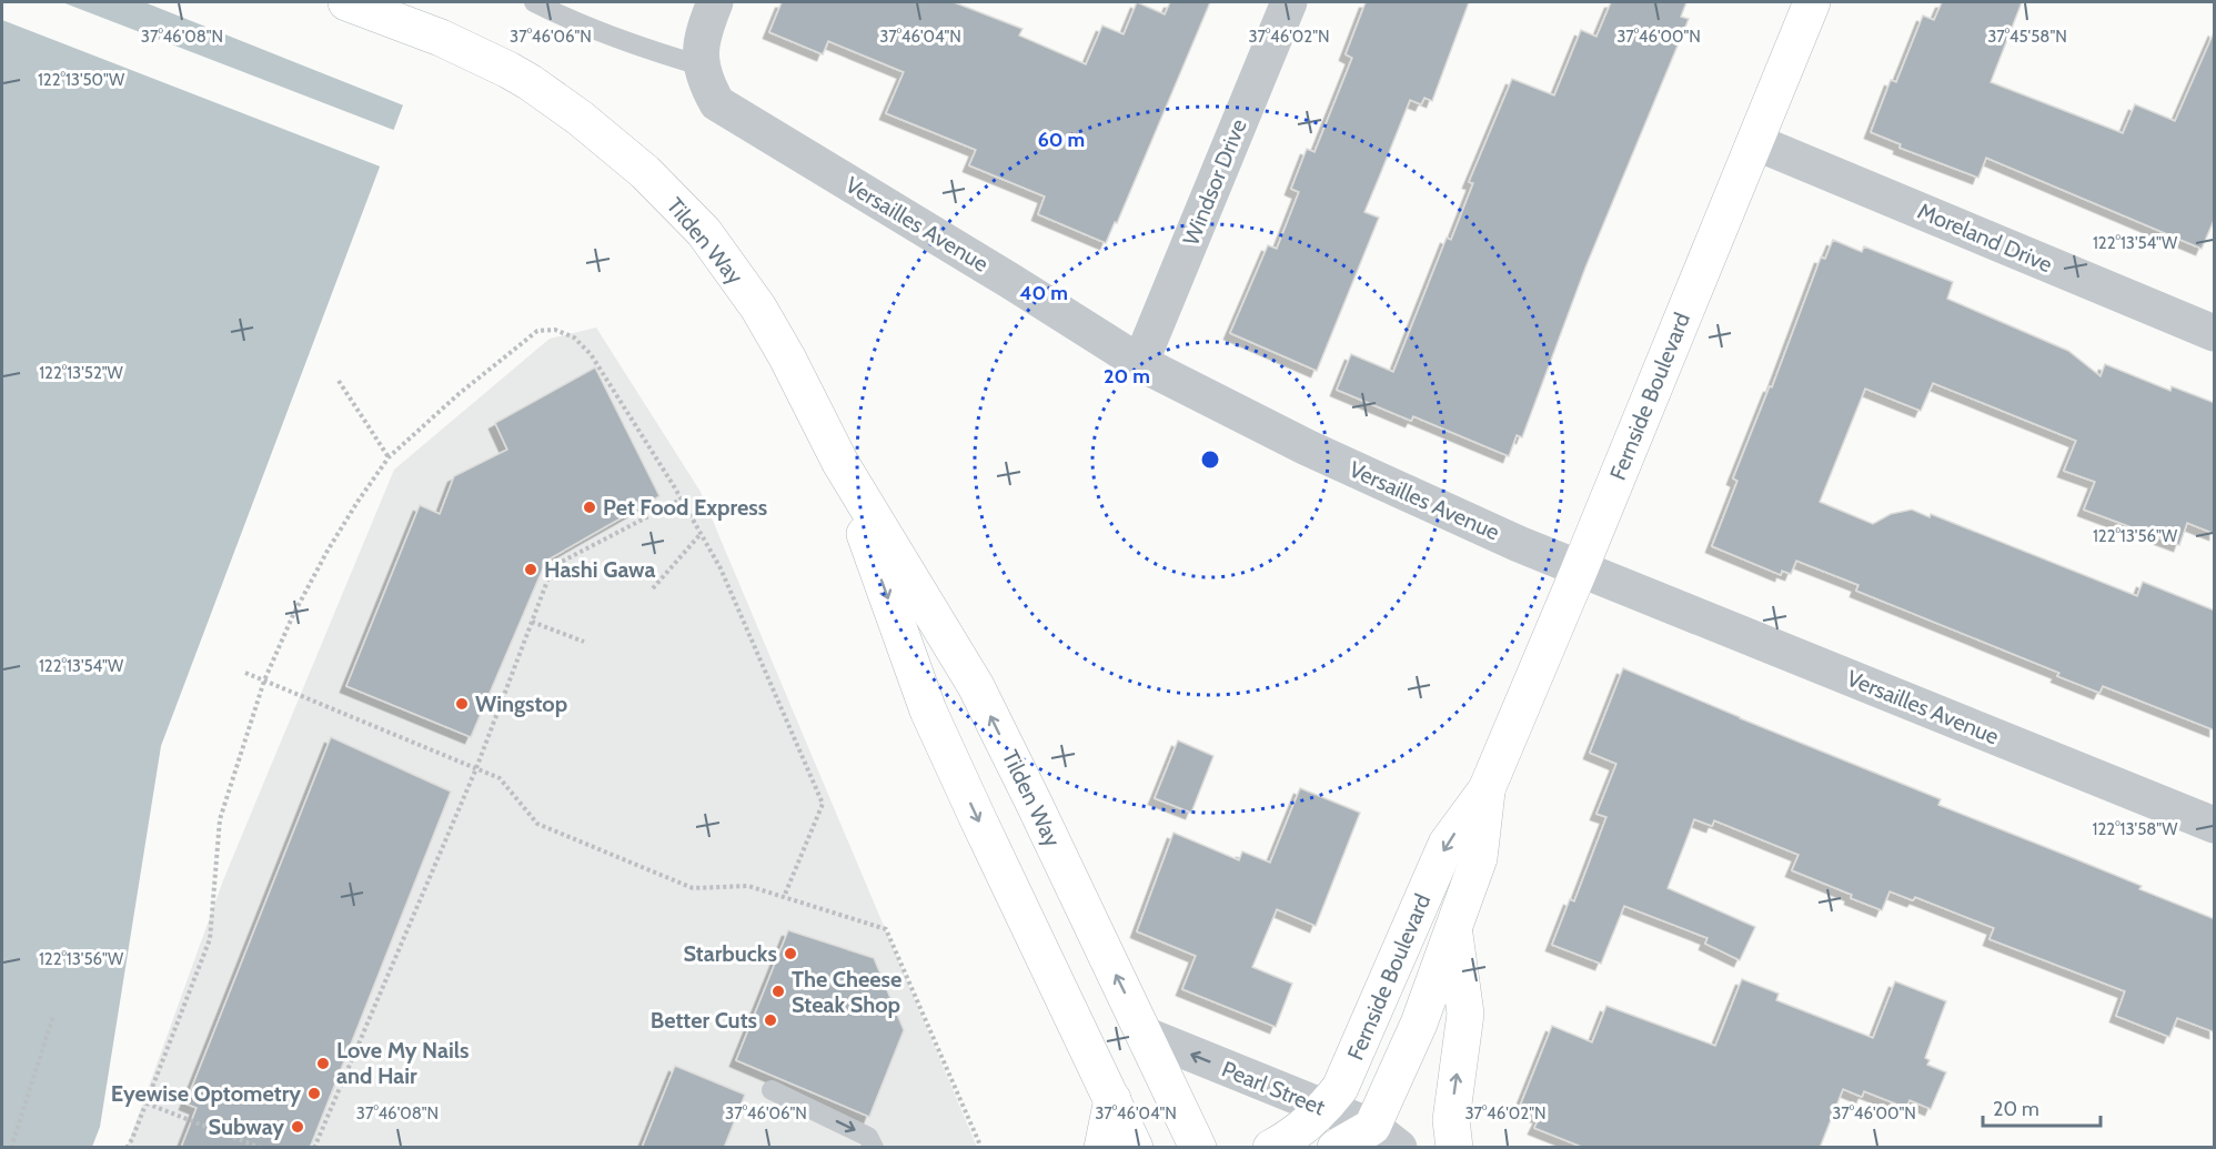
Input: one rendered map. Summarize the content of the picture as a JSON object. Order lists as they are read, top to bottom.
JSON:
{
  "streets": {
    "main road": ["Tilden Way", "Fernside Boulevard"],
    "street": [
      "Windsor Drive",
      "Versailles Avenue",
      "Moreland Drive",
      "Pearl Street"
    ]
  },
  "crossings": [
    ["Windsor Drive", "Versailles Avenue"],
    ["Versailles Avenue", "Fernside Boulevard"],
    ["Moreland Drive", "Fernside Boulevard"],
    ["Tilden Way", "Pearl Street"],
    ["Fernside Boulevard", "Pearl Street"]
  ],
  "one_way": ["Pearl Street"],
  "places": [
    "Pet Food Express",
    "Hashi Gawa",
    "Wingstop",
    "Starbucks",
    "The Cheese Steak Shop",
    "Better Cuts",
    "Love My Nails and Hair",
    "Eyewise Optometry",
    "Subway"
  ],
  "scale_bar": "20 m",
  "coordinates": [
    "37°46'08\"N",
    "37°46'06\"N",
    "37°46'04\"N",
    "37°46'02\"N",
    "37°46'00\"N",
    "37°45'58\"N",
    "122°13'50\"W",
    "122°13'54\"W",
    "122°13'52\"W",
    "122°13'56\"W",
    "122°13'58\"W"
  ],
  "rings": ["60 m", "40 m", "20 m"]
}
